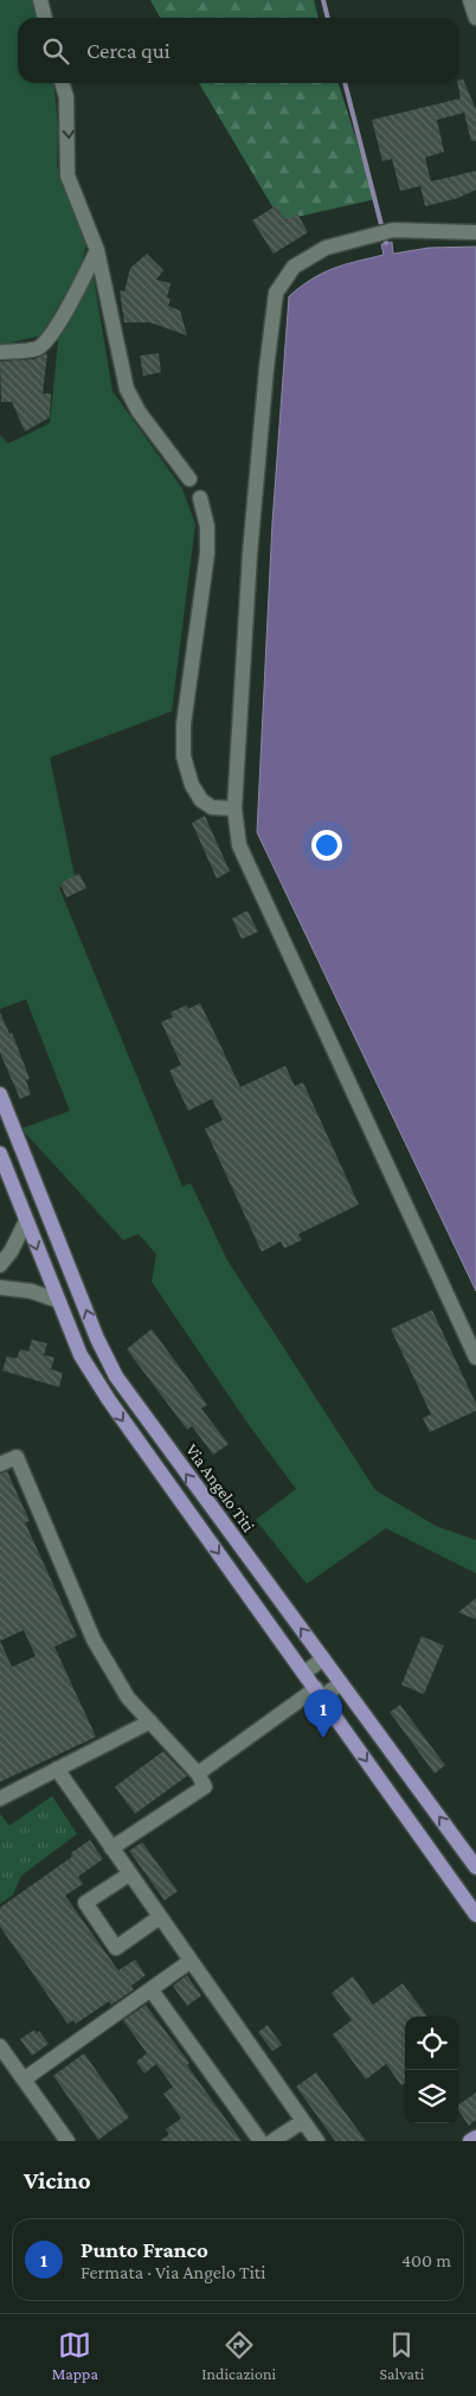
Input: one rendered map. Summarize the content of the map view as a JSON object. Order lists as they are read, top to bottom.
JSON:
{
  "streets": {
    "main road": ["Via Angelo Titi"]
  },
  "page": {
    "search": "Cerca qui",
    "pins": "1",
    "heading": "Vicino",
    "list": [
      {
        "mark": "1",
        "name": "Punto Franco",
        "note": "Fermata · Via Angelo Titi",
        "value": "400 m"
      }
    ],
    "nav": ["Mappa", "Indicazioni", "Salvati"]
  }
}
